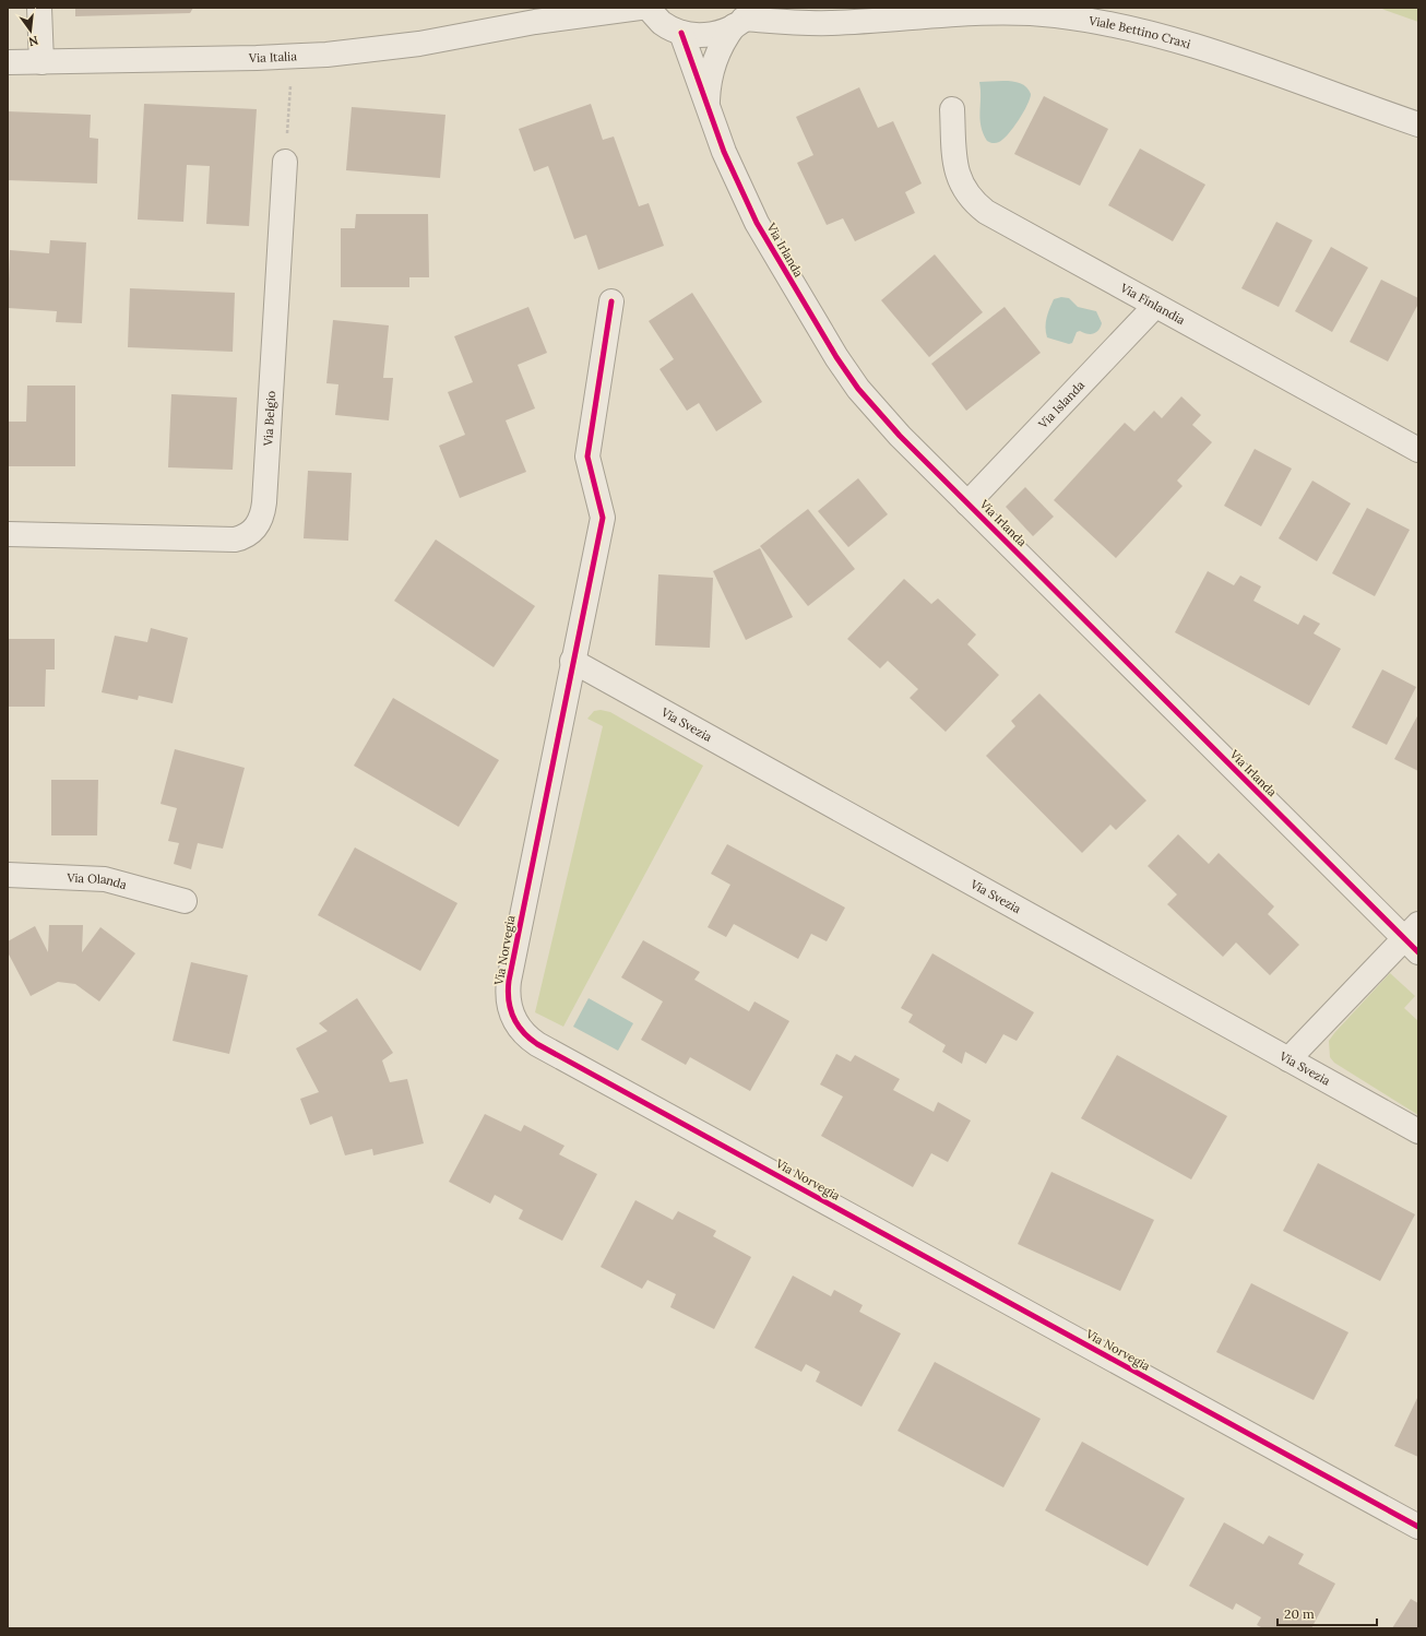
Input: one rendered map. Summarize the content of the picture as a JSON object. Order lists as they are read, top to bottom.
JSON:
{
  "streets": {
    "street": [
      "Viale Bettino Craxi",
      "Via Italia",
      "Via Irlanda",
      "Via Finlandia",
      "Via Islanda",
      "Via Belgio",
      "Via Svezia",
      "Via Olanda",
      "Via Norvegia"
    ]
  },
  "crossings": [
    ["Viale Bettino Craxi", "Via Irlanda"],
    ["Via Irlanda", "Via Islanda"],
    ["Via Finlandia", "Via Islanda"],
    ["Via Svezia", "Via Norvegia"]
  ],
  "scale_bar": "20 m",
  "north": "bottom"
}
